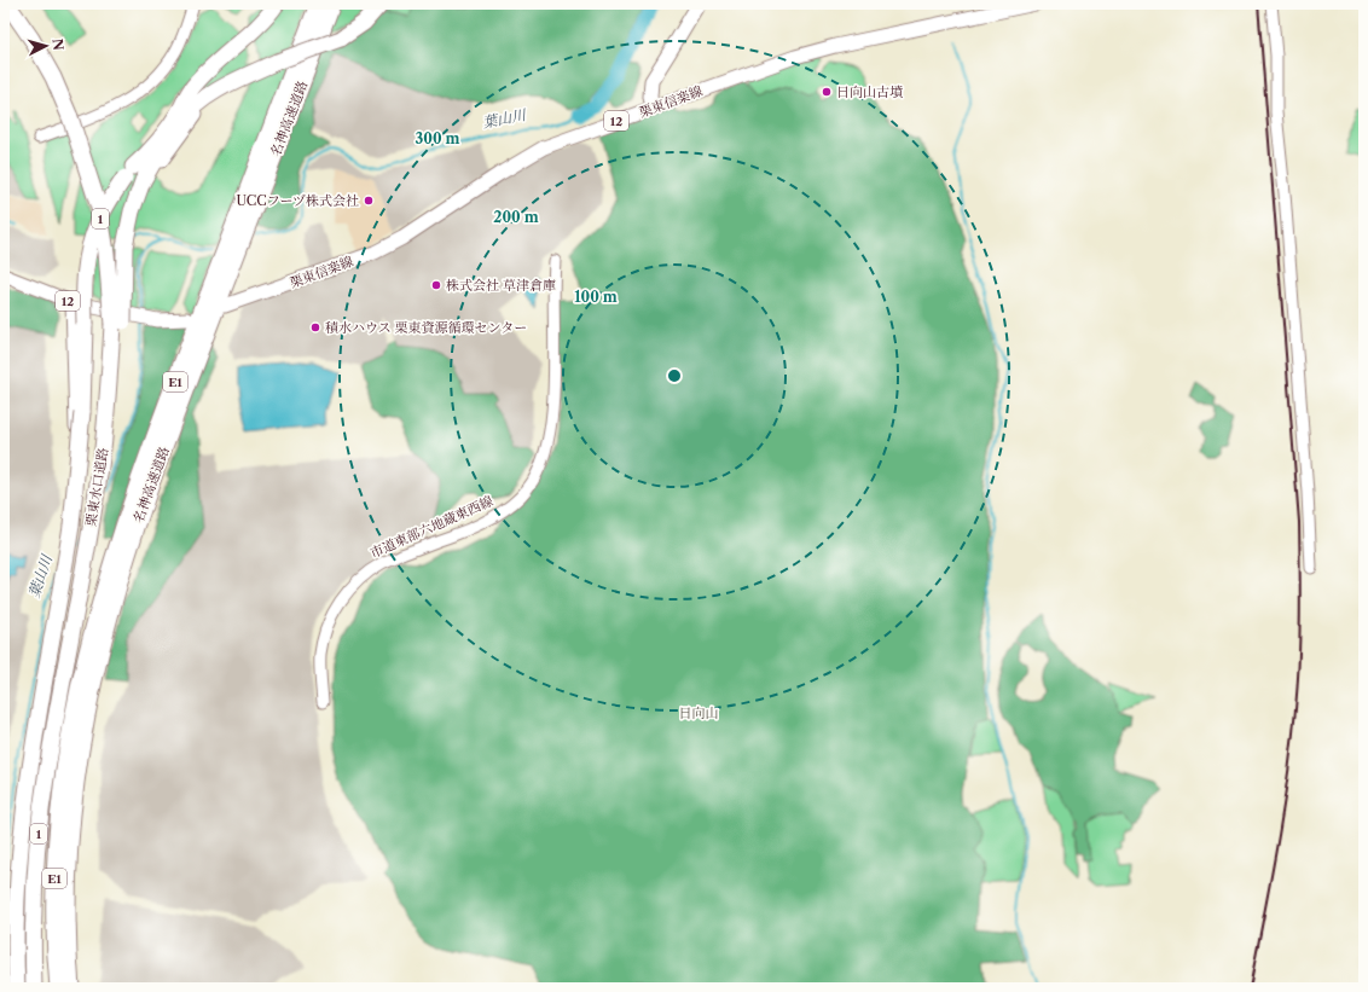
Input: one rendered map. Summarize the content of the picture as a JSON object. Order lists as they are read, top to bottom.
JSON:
{
  "streets": {
    "highway": [
      "名神高速道路",
      "1",
      "E1",
      "栗東水口道路"
    ],
    "main road": ["栗東信楽線", "12"],
    "street": ["市道東部六地蔵東西線"]
  },
  "crossings": [
    ["12", "1"],
    ["12", "栗東水口道路"],
    ["1", "栗東水口道路"]
  ],
  "water": ["葉山川"],
  "parks": ["日向山"],
  "places": [
    "日向山古墳",
    "UCCフーヅ株式会社",
    "株式会社 草津倉庫",
    "積水ハウス 栗東資源循環センター"
  ],
  "north": "right",
  "rings": ["300 m", "200 m", "100 m"]
}
